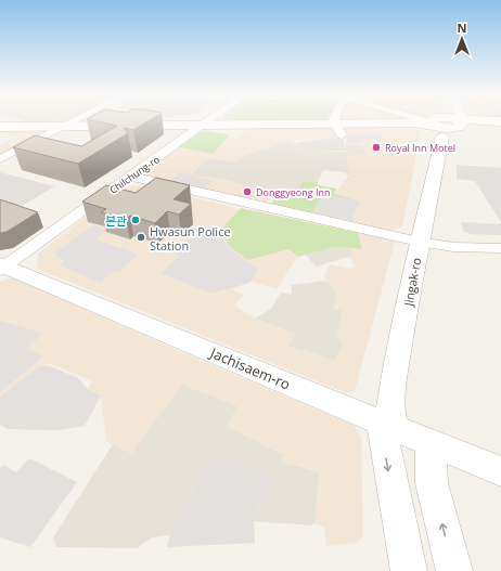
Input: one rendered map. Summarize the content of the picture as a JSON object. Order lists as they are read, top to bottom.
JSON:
{
  "streets": {
    "street": ["Chilchung-ro", "Jingak-ro", "Jachisaem-ro"]
  },
  "crossings": [
    ["Chilchung-ro", "Jachisaem-ro"],
    ["Jingak-ro", "Jachisaem-ro"]
  ],
  "places": [
    "Royal Inn Motel",
    "Donggyeong Inn",
    "본관",
    "Hwasun Police Station"
  ],
  "north": "top"
}
